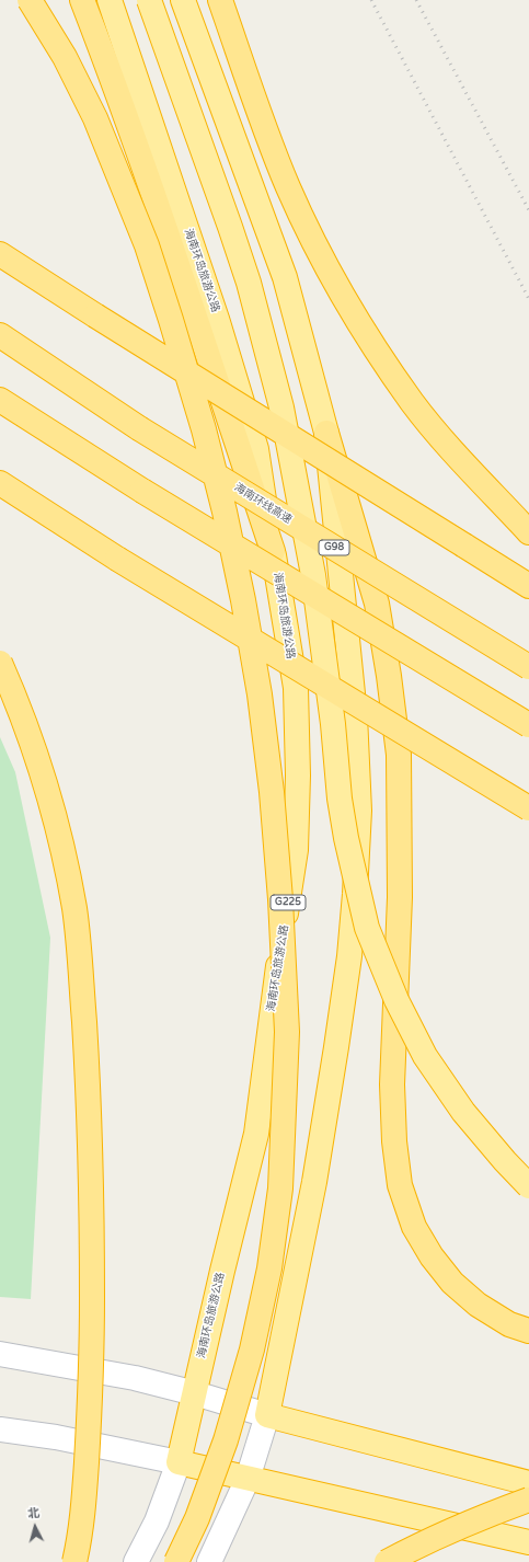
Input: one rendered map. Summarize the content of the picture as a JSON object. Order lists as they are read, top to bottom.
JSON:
{
  "streets": {
    "highway": [
      "海南环岛旅游公路",
      "海南环线高速",
      "G98",
      "G225"
    ]
  },
  "north": "top"
}
